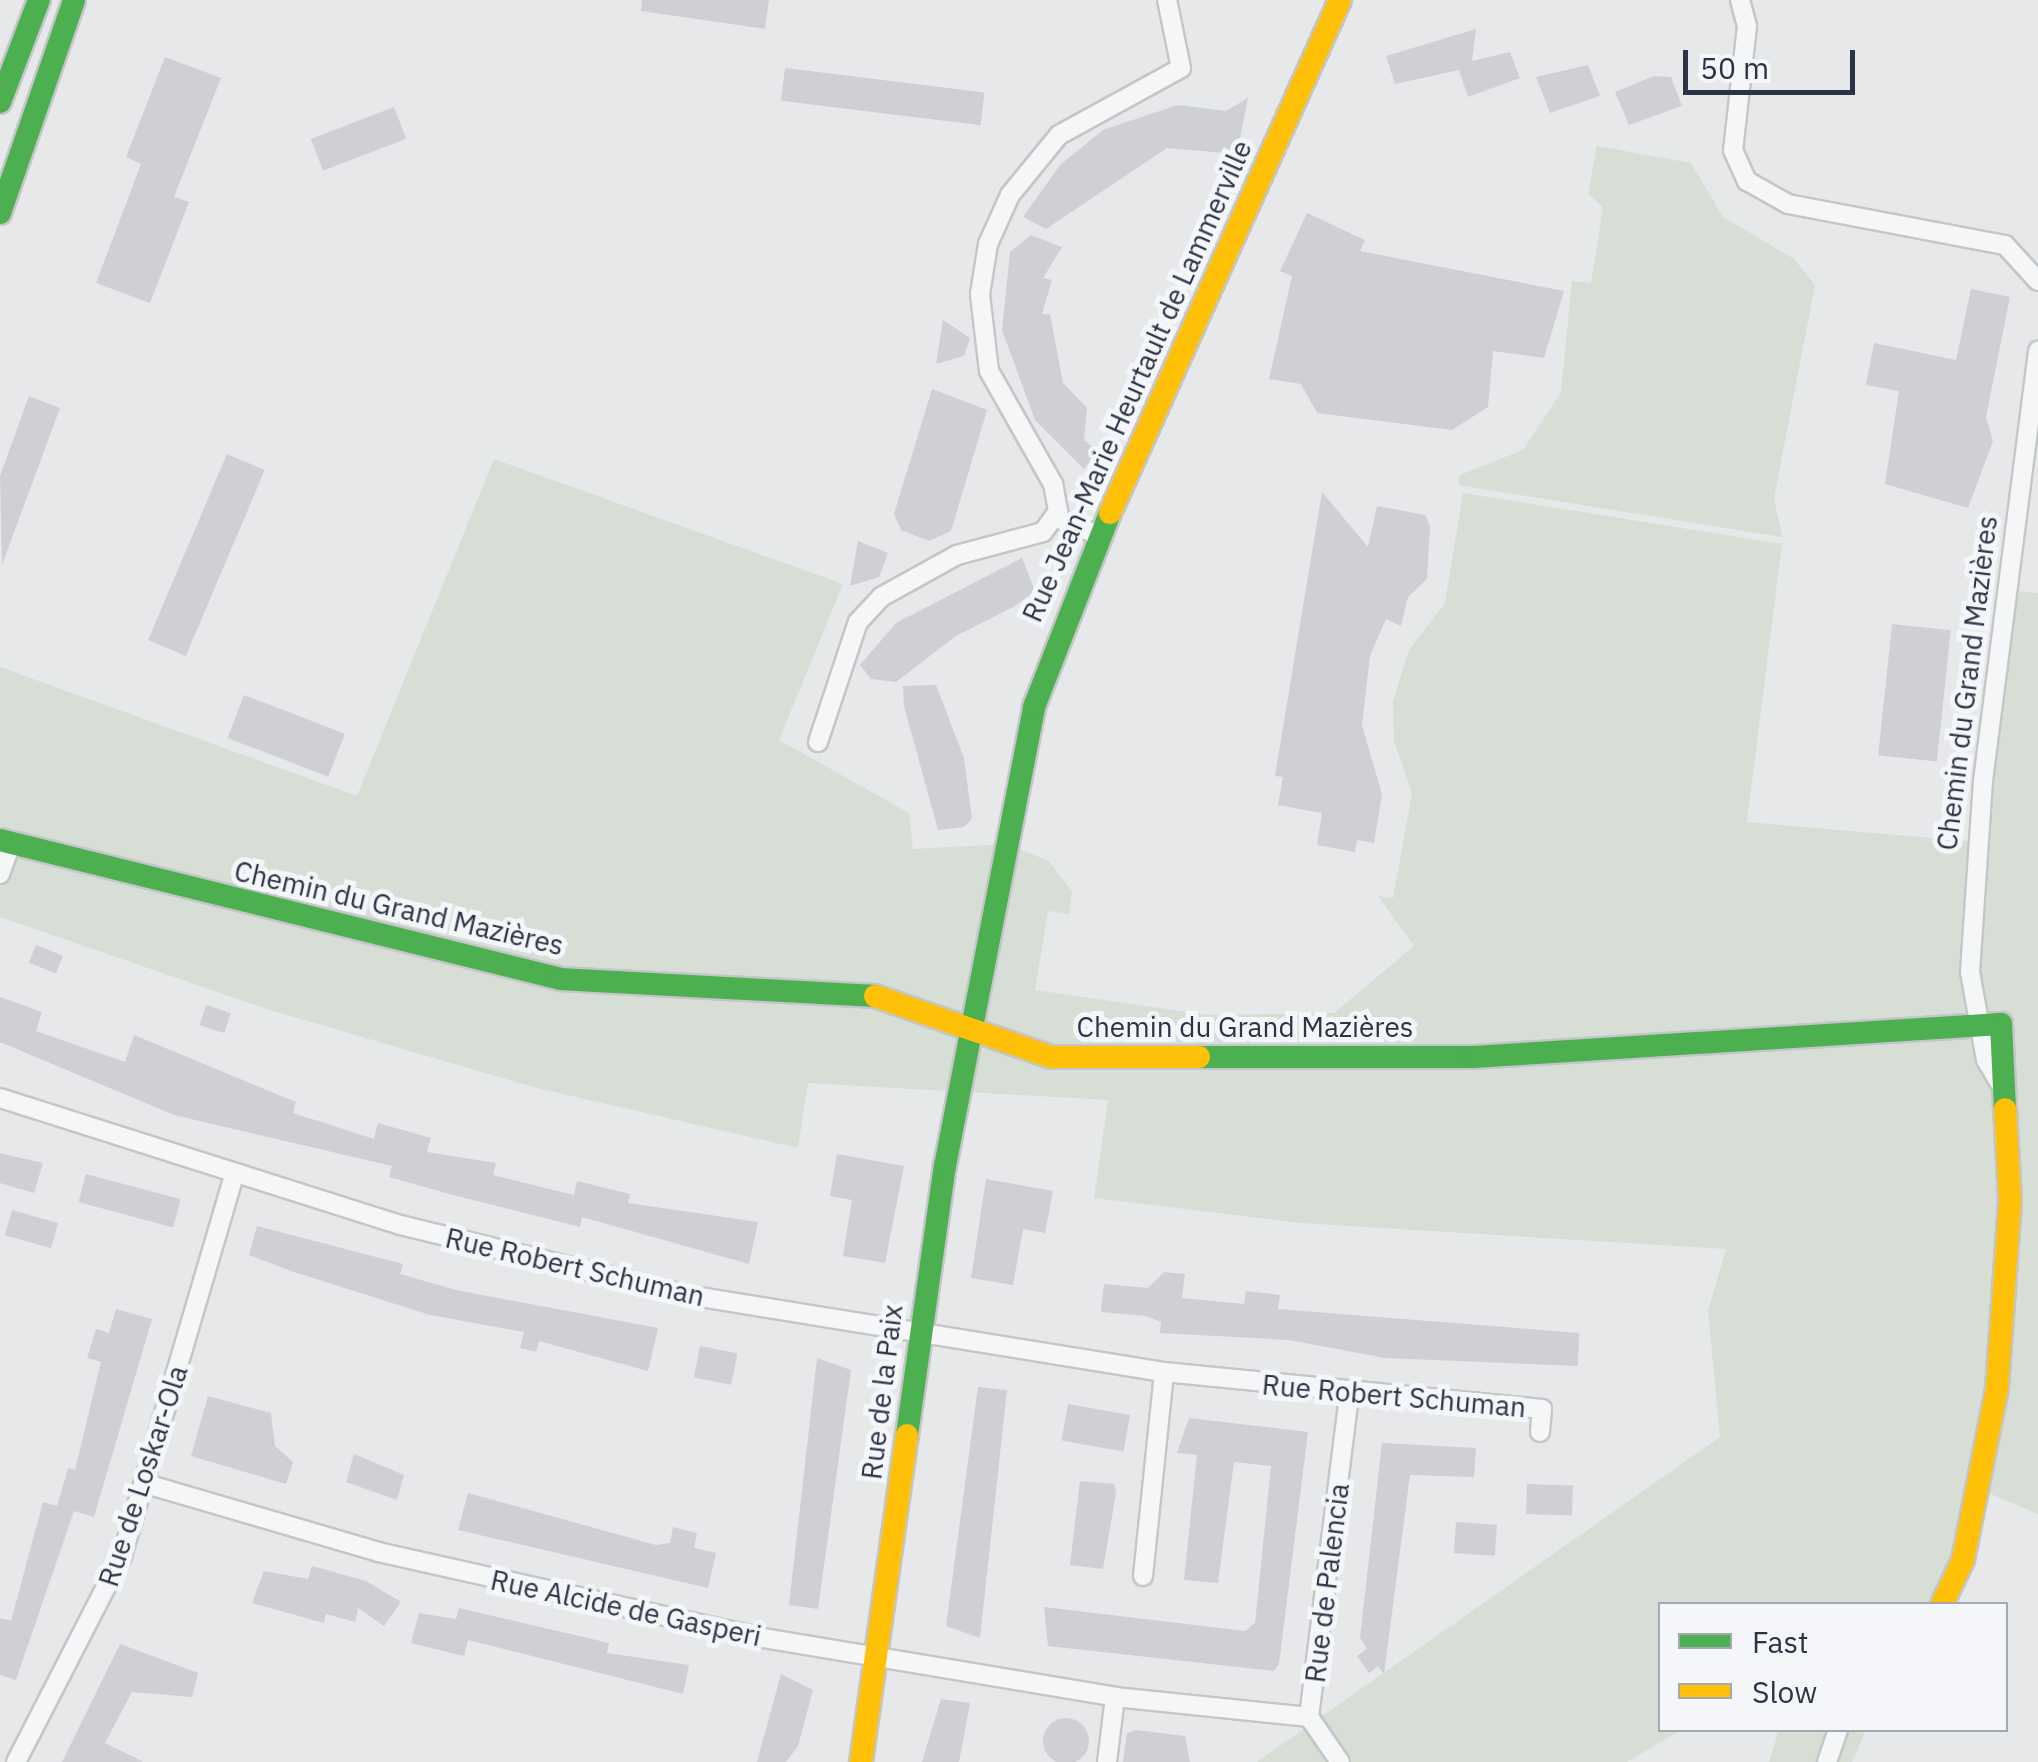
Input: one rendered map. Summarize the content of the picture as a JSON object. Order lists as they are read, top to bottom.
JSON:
{
  "streets": {
    "street": [
      "Rue Jean-Marie Heurtault de Lammerville",
      "Chemin du Grand Mazières",
      "Rue Robert Schuman",
      "Rue de la Paix",
      "Rue de Loskar-Ola",
      "Rue de Palencia",
      "Rue Alcide de Gasperi"
    ]
  },
  "crossings": [
    ["Rue Jean-Marie Heurtault de Lammerville", "Chemin du Grand Mazières"],
    ["Rue Jean-Marie Heurtault de Lammerville", "Rue de la Paix"],
    ["Chemin du Grand Mazières", "Rue de la Paix"],
    ["Rue Robert Schuman", "Rue de la Paix"],
    ["Rue Robert Schuman", "Rue de Loskar-Ola"],
    ["Rue Robert Schuman", "Rue de Palencia"],
    ["Rue de la Paix", "Rue Alcide de Gasperi"],
    ["Rue de Loskar-Ola", "Rue Alcide de Gasperi"],
    ["Rue de Palencia", "Rue Alcide de Gasperi"]
  ],
  "legend": ["Fast", "Slow"],
  "scale_bar": "50 m"
}
